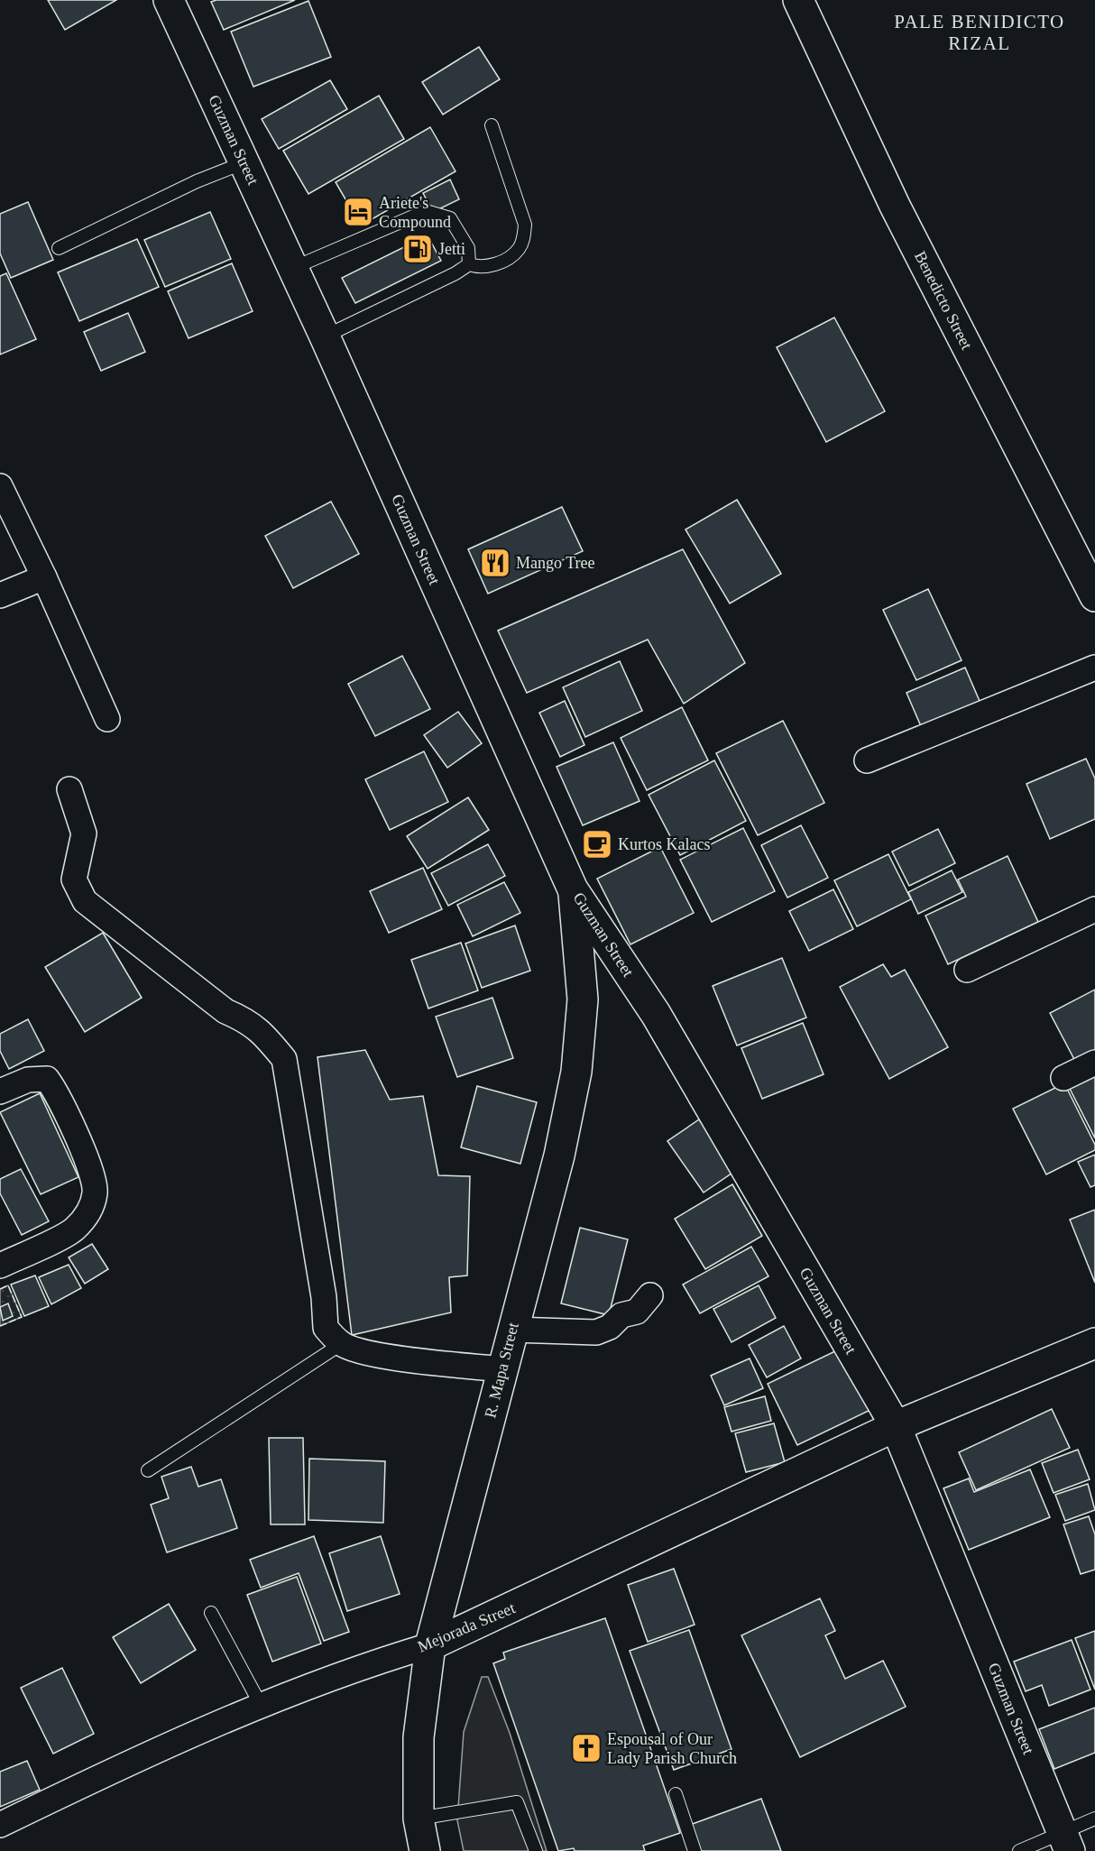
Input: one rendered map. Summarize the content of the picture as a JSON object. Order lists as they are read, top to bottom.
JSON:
{
  "streets": {
    "main road": [
      "Guzman Street",
      "Benedicto Street",
      "R. Mapa Street",
      "Mejorada Street"
    ]
  },
  "crossings": [
    ["Guzman Street", "R. Mapa Street"],
    ["Guzman Street", "Mejorada Street"],
    ["R. Mapa Street", "Mejorada Street"]
  ],
  "districts": ["PALE BENIDICTO RIZAL"],
  "places": {
    "hotel": ["Ariete's Compound"],
    "fuel station": ["Jetti"],
    "restaurant": ["Mango Tree"],
    "cafe": ["Kurtos Kalacs"],
    "church": ["Espousal of Our Lady Parish Church"]
  }
}
